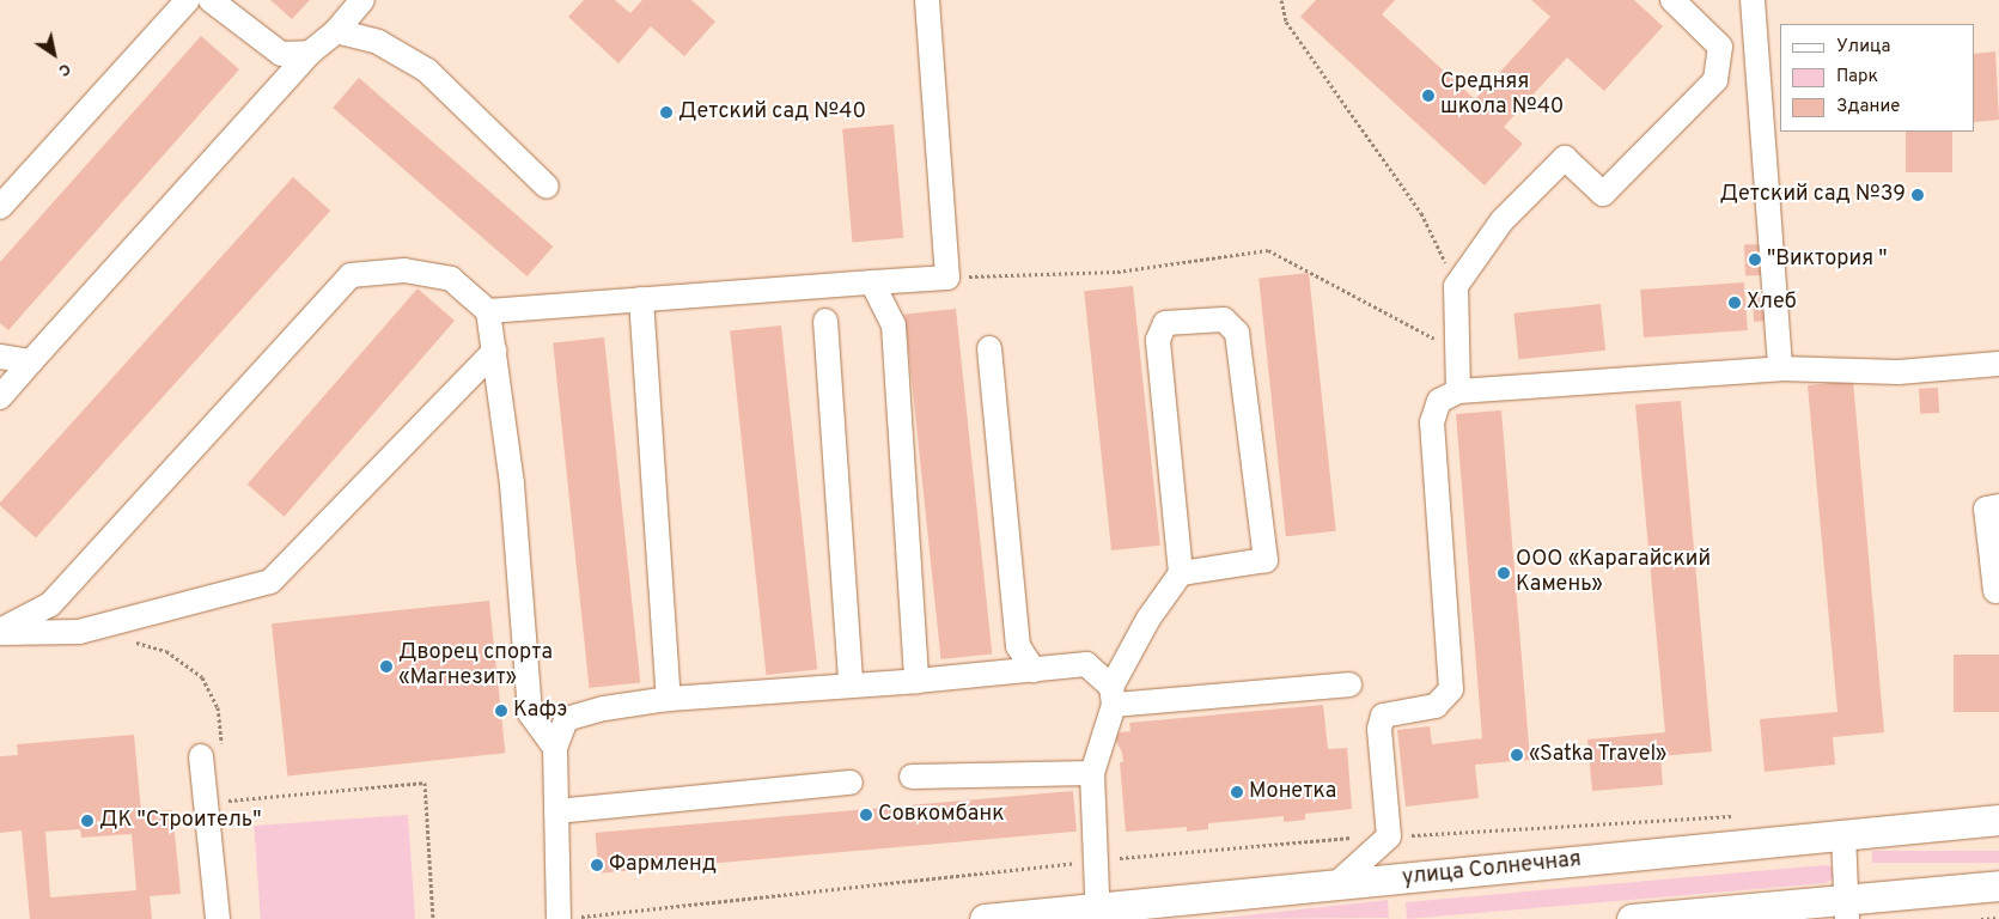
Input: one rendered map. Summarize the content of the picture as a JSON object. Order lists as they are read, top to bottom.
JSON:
{
  "streets": {
    "main road": ["улица Солнечная"]
  },
  "places": [
    "Средняя школа №40",
    "Детский сад №40",
    "Детский сад №39",
    "\"Виктория \"",
    "Хлеб",
    "ООО «Карагайский Камень»",
    "Дворец спорта «Магнезит»",
    "Кафэ",
    "«Satka Travel»",
    "Монетка",
    "Совкомбанк",
    "ДК \"Строитель\"",
    "Фармленд"
  ],
  "legend": ["Улица", "Парк", "Здание"],
  "north": "bottom right"
}
